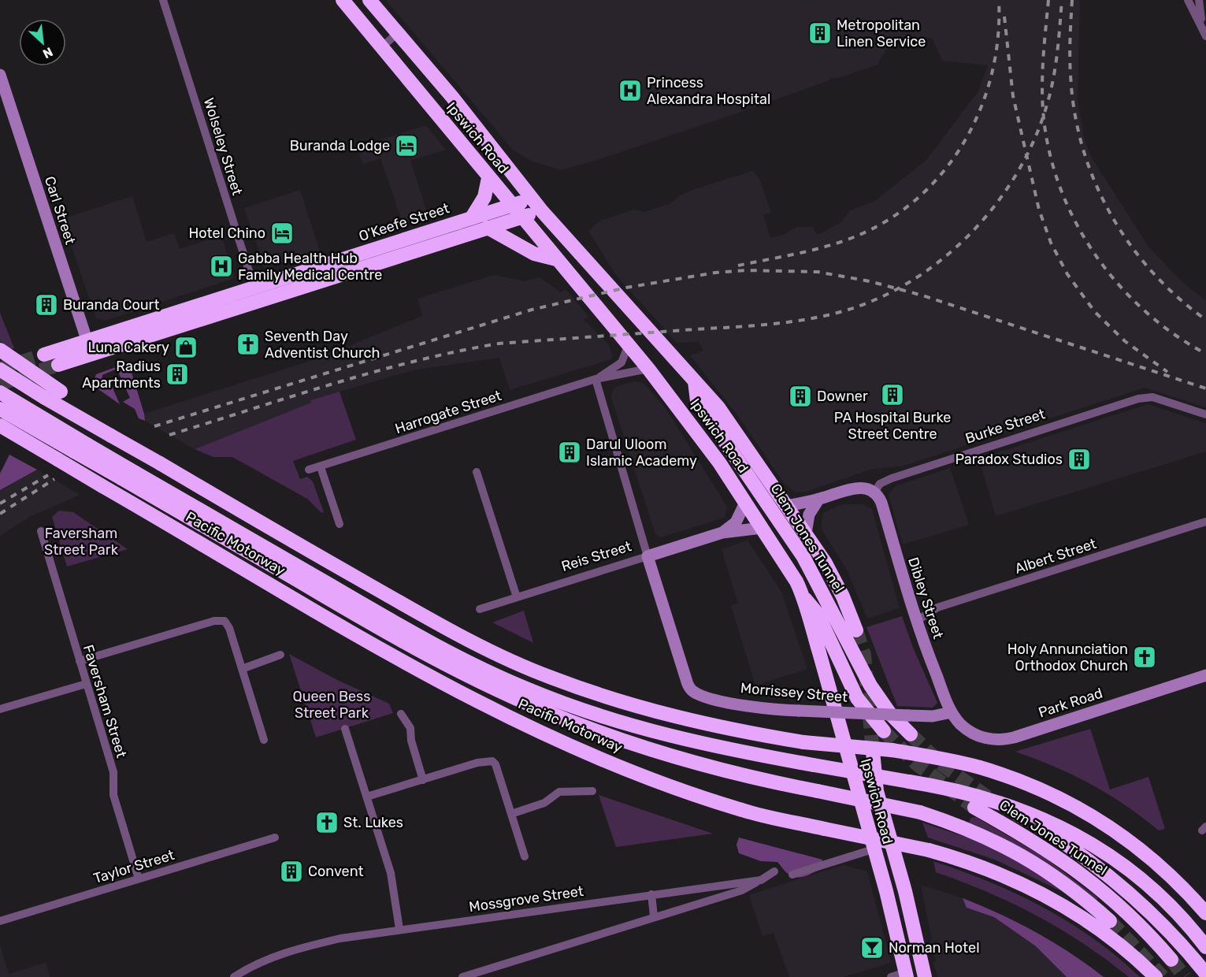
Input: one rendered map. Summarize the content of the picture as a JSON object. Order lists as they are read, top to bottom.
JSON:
{
  "streets": {
    "highway": [
      "Ipswich Road",
      "O'Keefe Street",
      "Clem Jones Tunnel",
      "Pacific Motorway"
    ],
    "street": [
      "Wolseley Street",
      "Carl Street",
      "Harrogate Street",
      "Burke Street",
      "Reis Street",
      "Albert Street",
      "Dibley Street",
      "Morrissey Street",
      "Faversham Street",
      "Park Road",
      "Taylor Street",
      "Mossgrove Street"
    ]
  },
  "crossings": [
    ["Ipswich Road", "O'Keefe Street"],
    ["Ipswich Road", "Harrogate Street"],
    ["Ipswich Road", "Clem Jones Tunnel"],
    ["Ipswich Road", "Reis Street"],
    ["Wolseley Street", "O'Keefe Street"],
    ["Carl Street", "O'Keefe Street"],
    ["Burke Street", "Dibley Street"],
    ["Reis Street", "Morrissey Street"],
    ["Albert Street", "Dibley Street"],
    ["Dibley Street", "Morrissey Street"],
    ["Dibley Street", "Park Road"],
    ["Morrissey Street", "Park Road"],
    ["Faversham Street", "Taylor Street"]
  ],
  "parks": ["Faversham Street Park", "Queen Bess Street Park"],
  "places": {
    "building": [
      "Metropolitan Linen Service",
      "Buranda Court",
      "Radius Apartments",
      "PA Hospital Burke Street Centre",
      "Downer",
      "Darul Uloom Islamic Academy",
      "Paradox Studios",
      "Convent"
    ],
    "hospital": ["Princess Alexandra Hospital", "Gabba Health Hub Family Medical Centre"],
    "hotel": ["Buranda Lodge", "Hotel Chino"],
    "church": ["Seventh Day Adventist Church", "Holy Annunciation Orthodox Church", "St. Lukes"],
    "shop": ["Luna Cakery"],
    "bar": ["Norman Hotel"]
  },
  "north": "bottom right"
}
